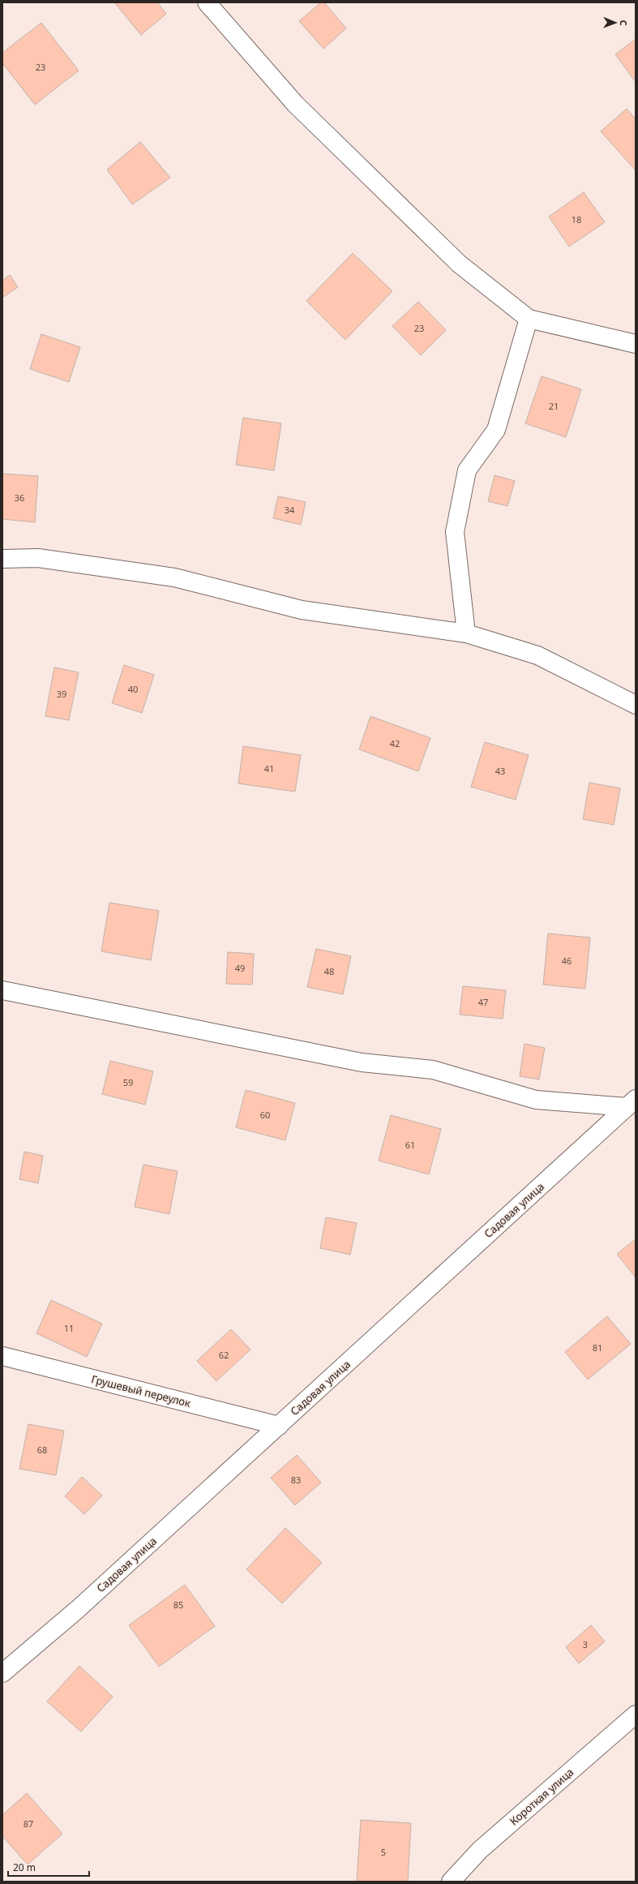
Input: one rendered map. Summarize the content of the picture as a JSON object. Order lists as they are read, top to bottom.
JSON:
{
  "streets": {
    "street": ["Садовая улица", "Грушевый переулок", "Короткая улица"]
  },
  "crossings": [
    ["Садовая улица", "Грушевый переулок"]
  ],
  "house_numbers": [
    "23",
    "18",
    "23",
    "21",
    "36",
    "34",
    "40",
    "39",
    "42",
    "41",
    "43",
    "46",
    "49",
    "48",
    "47",
    "59",
    "60",
    "61",
    "11",
    "81",
    "62",
    "68",
    "83",
    "85",
    "3",
    "87",
    "5"
  ],
  "scale_bar": "20 m",
  "north": "right"
}
